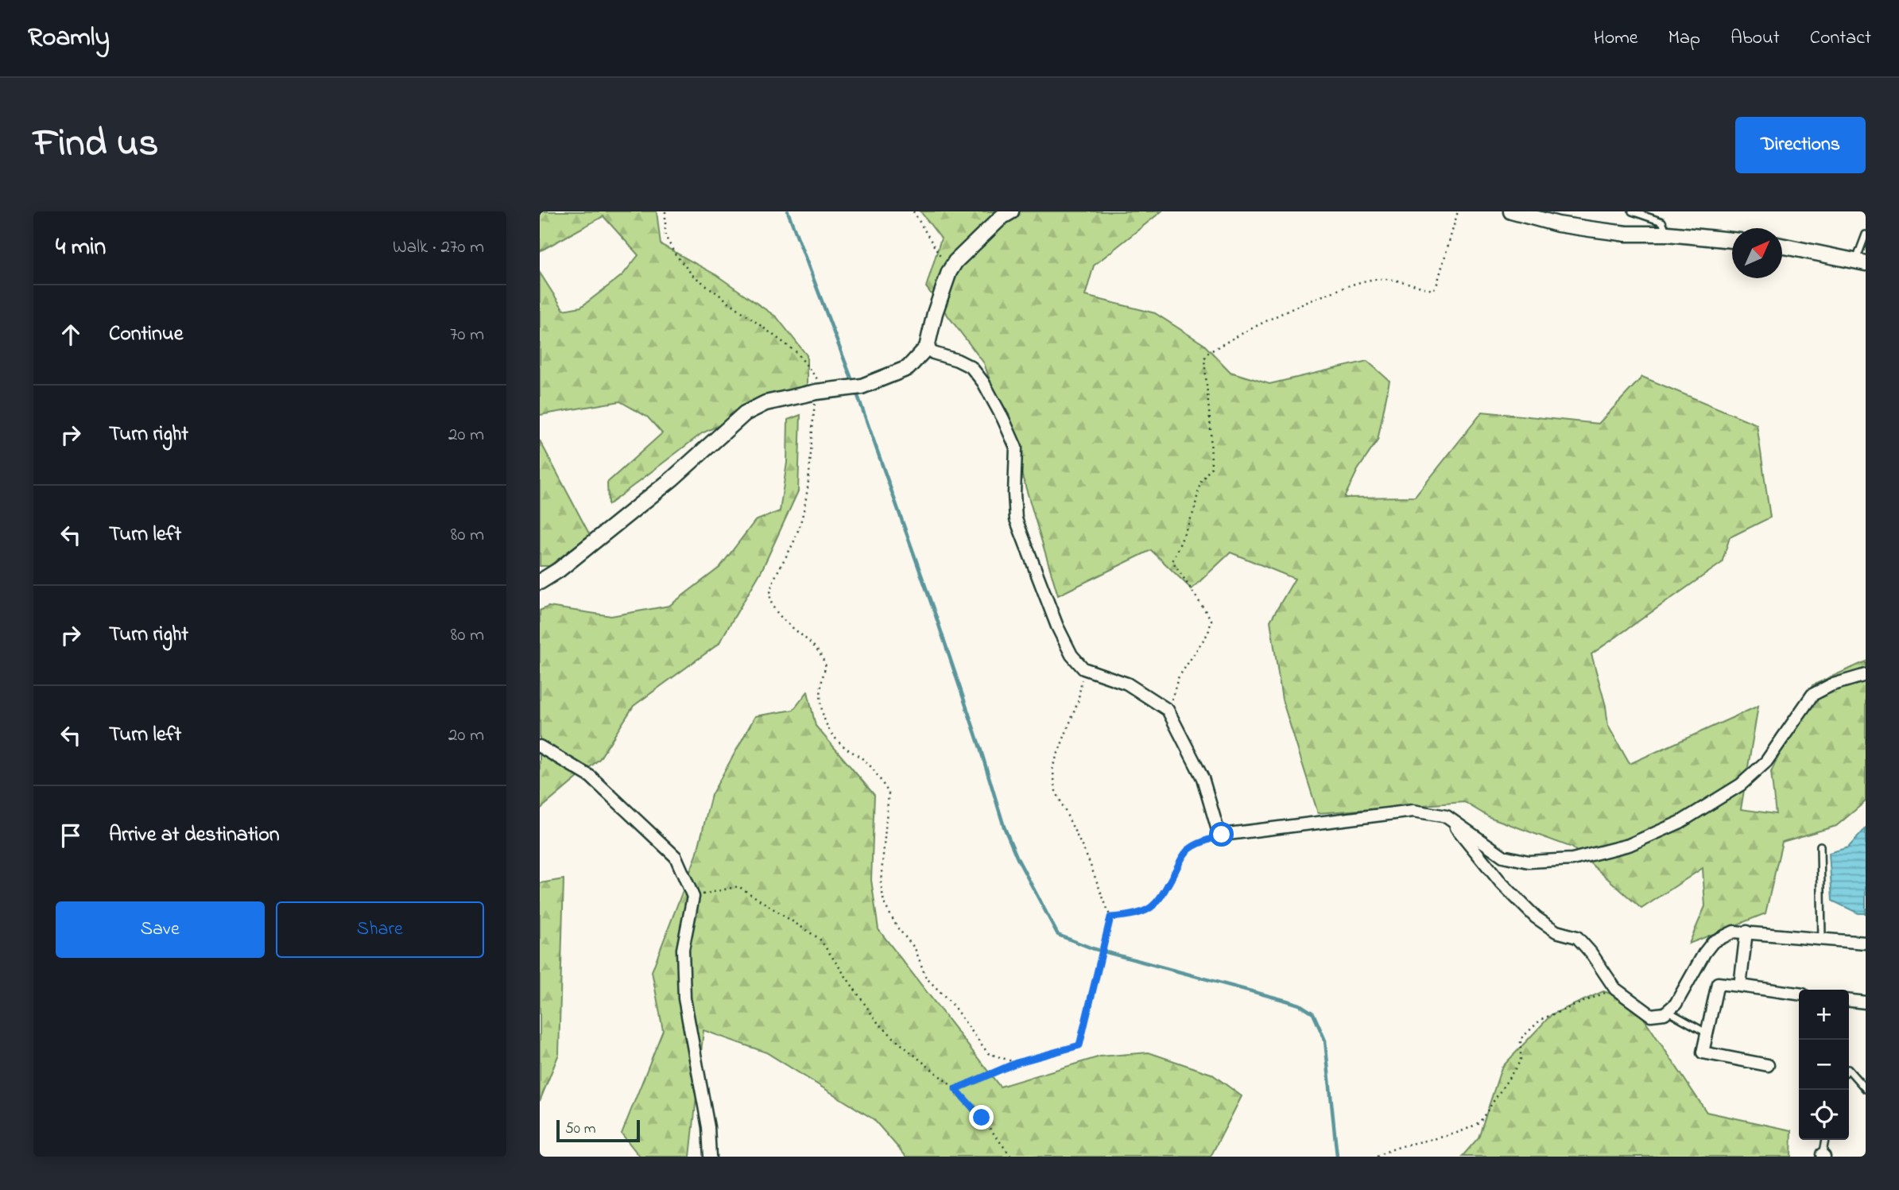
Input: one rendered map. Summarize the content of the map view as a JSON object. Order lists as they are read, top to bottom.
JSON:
{
  "scale_bar": "50 m",
  "north": "top right",
  "page": {
    "header": "Roamly",
    "nav": [
      "Home",
      "Map",
      "About",
      "Contact"
    ],
    "title": "Find us",
    "buttons": [
      "Directions",
      ["Save", "Share"]
    ],
    "heading": ["4 min", "Walk · 270 m"],
    "list": [
      ["Continue", "70 m"],
      ["Turn right", "20 m"],
      ["Turn left", "80 m"],
      ["Turn right", "80 m"],
      ["Turn left", "20 m"],
      "Arrive at destination"
    ],
    "map_buttons": ["+", "−"],
    "scale": "50 m"
  }
}
